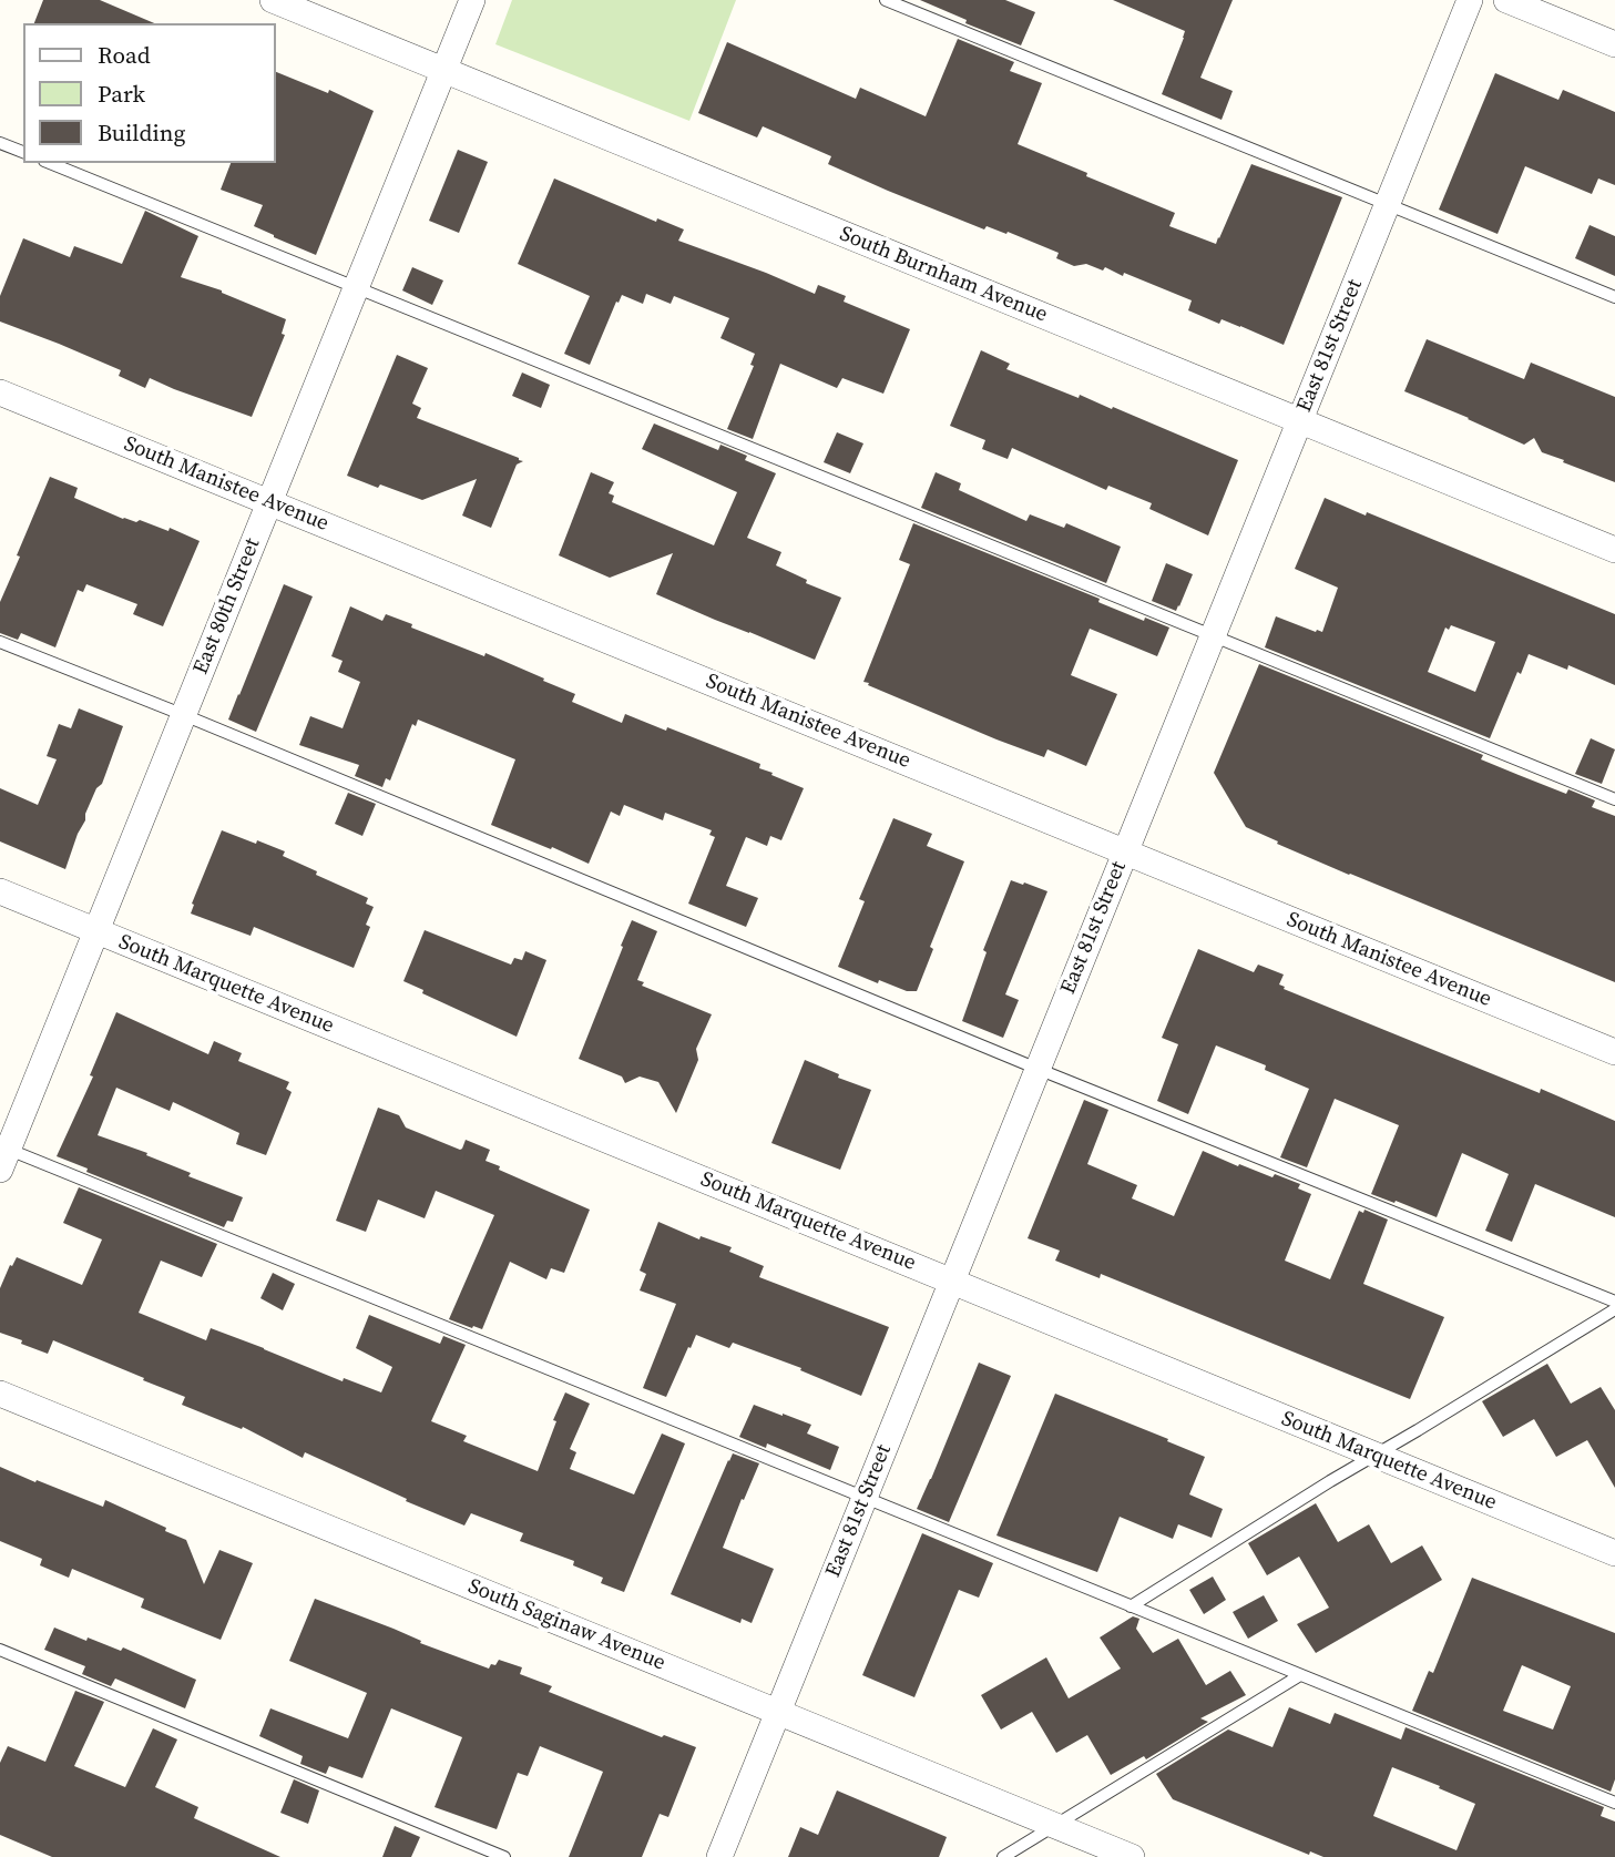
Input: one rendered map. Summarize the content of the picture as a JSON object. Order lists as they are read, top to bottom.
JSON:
{
  "streets": {
    "street": [
      "South Burnham Avenue",
      "East 81st Street",
      "South Manistee Avenue",
      "East 80th Street",
      "South Marquette Avenue",
      "South Saginaw Avenue"
    ]
  },
  "crossings": [
    ["South Burnham Avenue", "East 81st Street"],
    ["South Burnham Avenue", "East 80th Street"],
    ["East 81st Street", "South Manistee Avenue"],
    ["East 81st Street", "South Marquette Avenue"],
    ["East 81st Street", "South Saginaw Avenue"],
    ["South Manistee Avenue", "East 80th Street"],
    ["East 80th Street", "South Marquette Avenue"]
  ],
  "legend": ["Road", "Park", "Building"]
}
